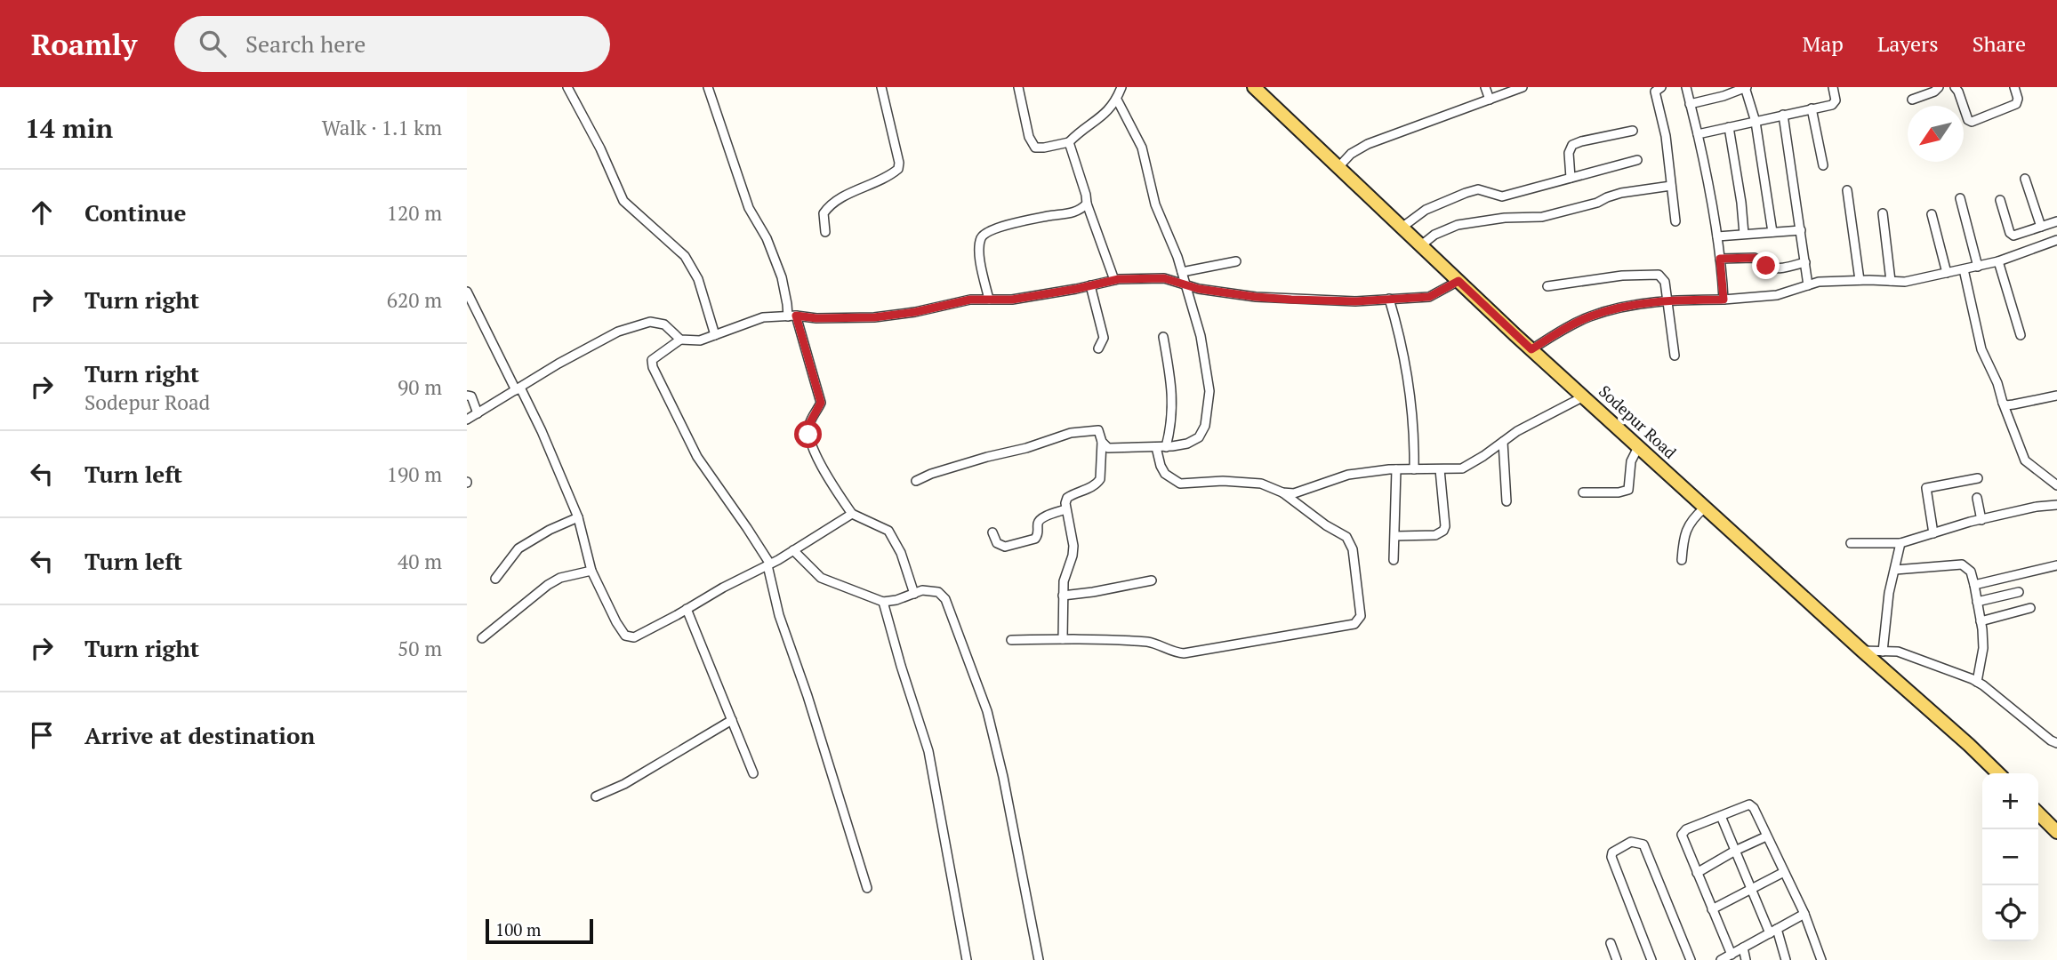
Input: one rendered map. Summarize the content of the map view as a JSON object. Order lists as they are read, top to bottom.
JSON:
{
  "streets": {
    "main road": ["Sodepur Road"]
  },
  "scale_bar": "100 m",
  "north": "bottom left",
  "page": {
    "header": "Roamly",
    "search": "Search here",
    "nav": ["Map", "Layers", "Share"],
    "heading": ["14 min", "Walk · 1.1 km"],
    "list": [
      ["Continue", "120 m"],
      ["Turn right", "620 m"],
      ["Turn right", "Sodepur Road", "90 m"],
      ["Turn left", "190 m"],
      ["Turn left", "40 m"],
      ["Turn right", "50 m"],
      "Arrive at destination"
    ],
    "map_buttons": ["+", "−"],
    "scale": "100 m"
  }
}
